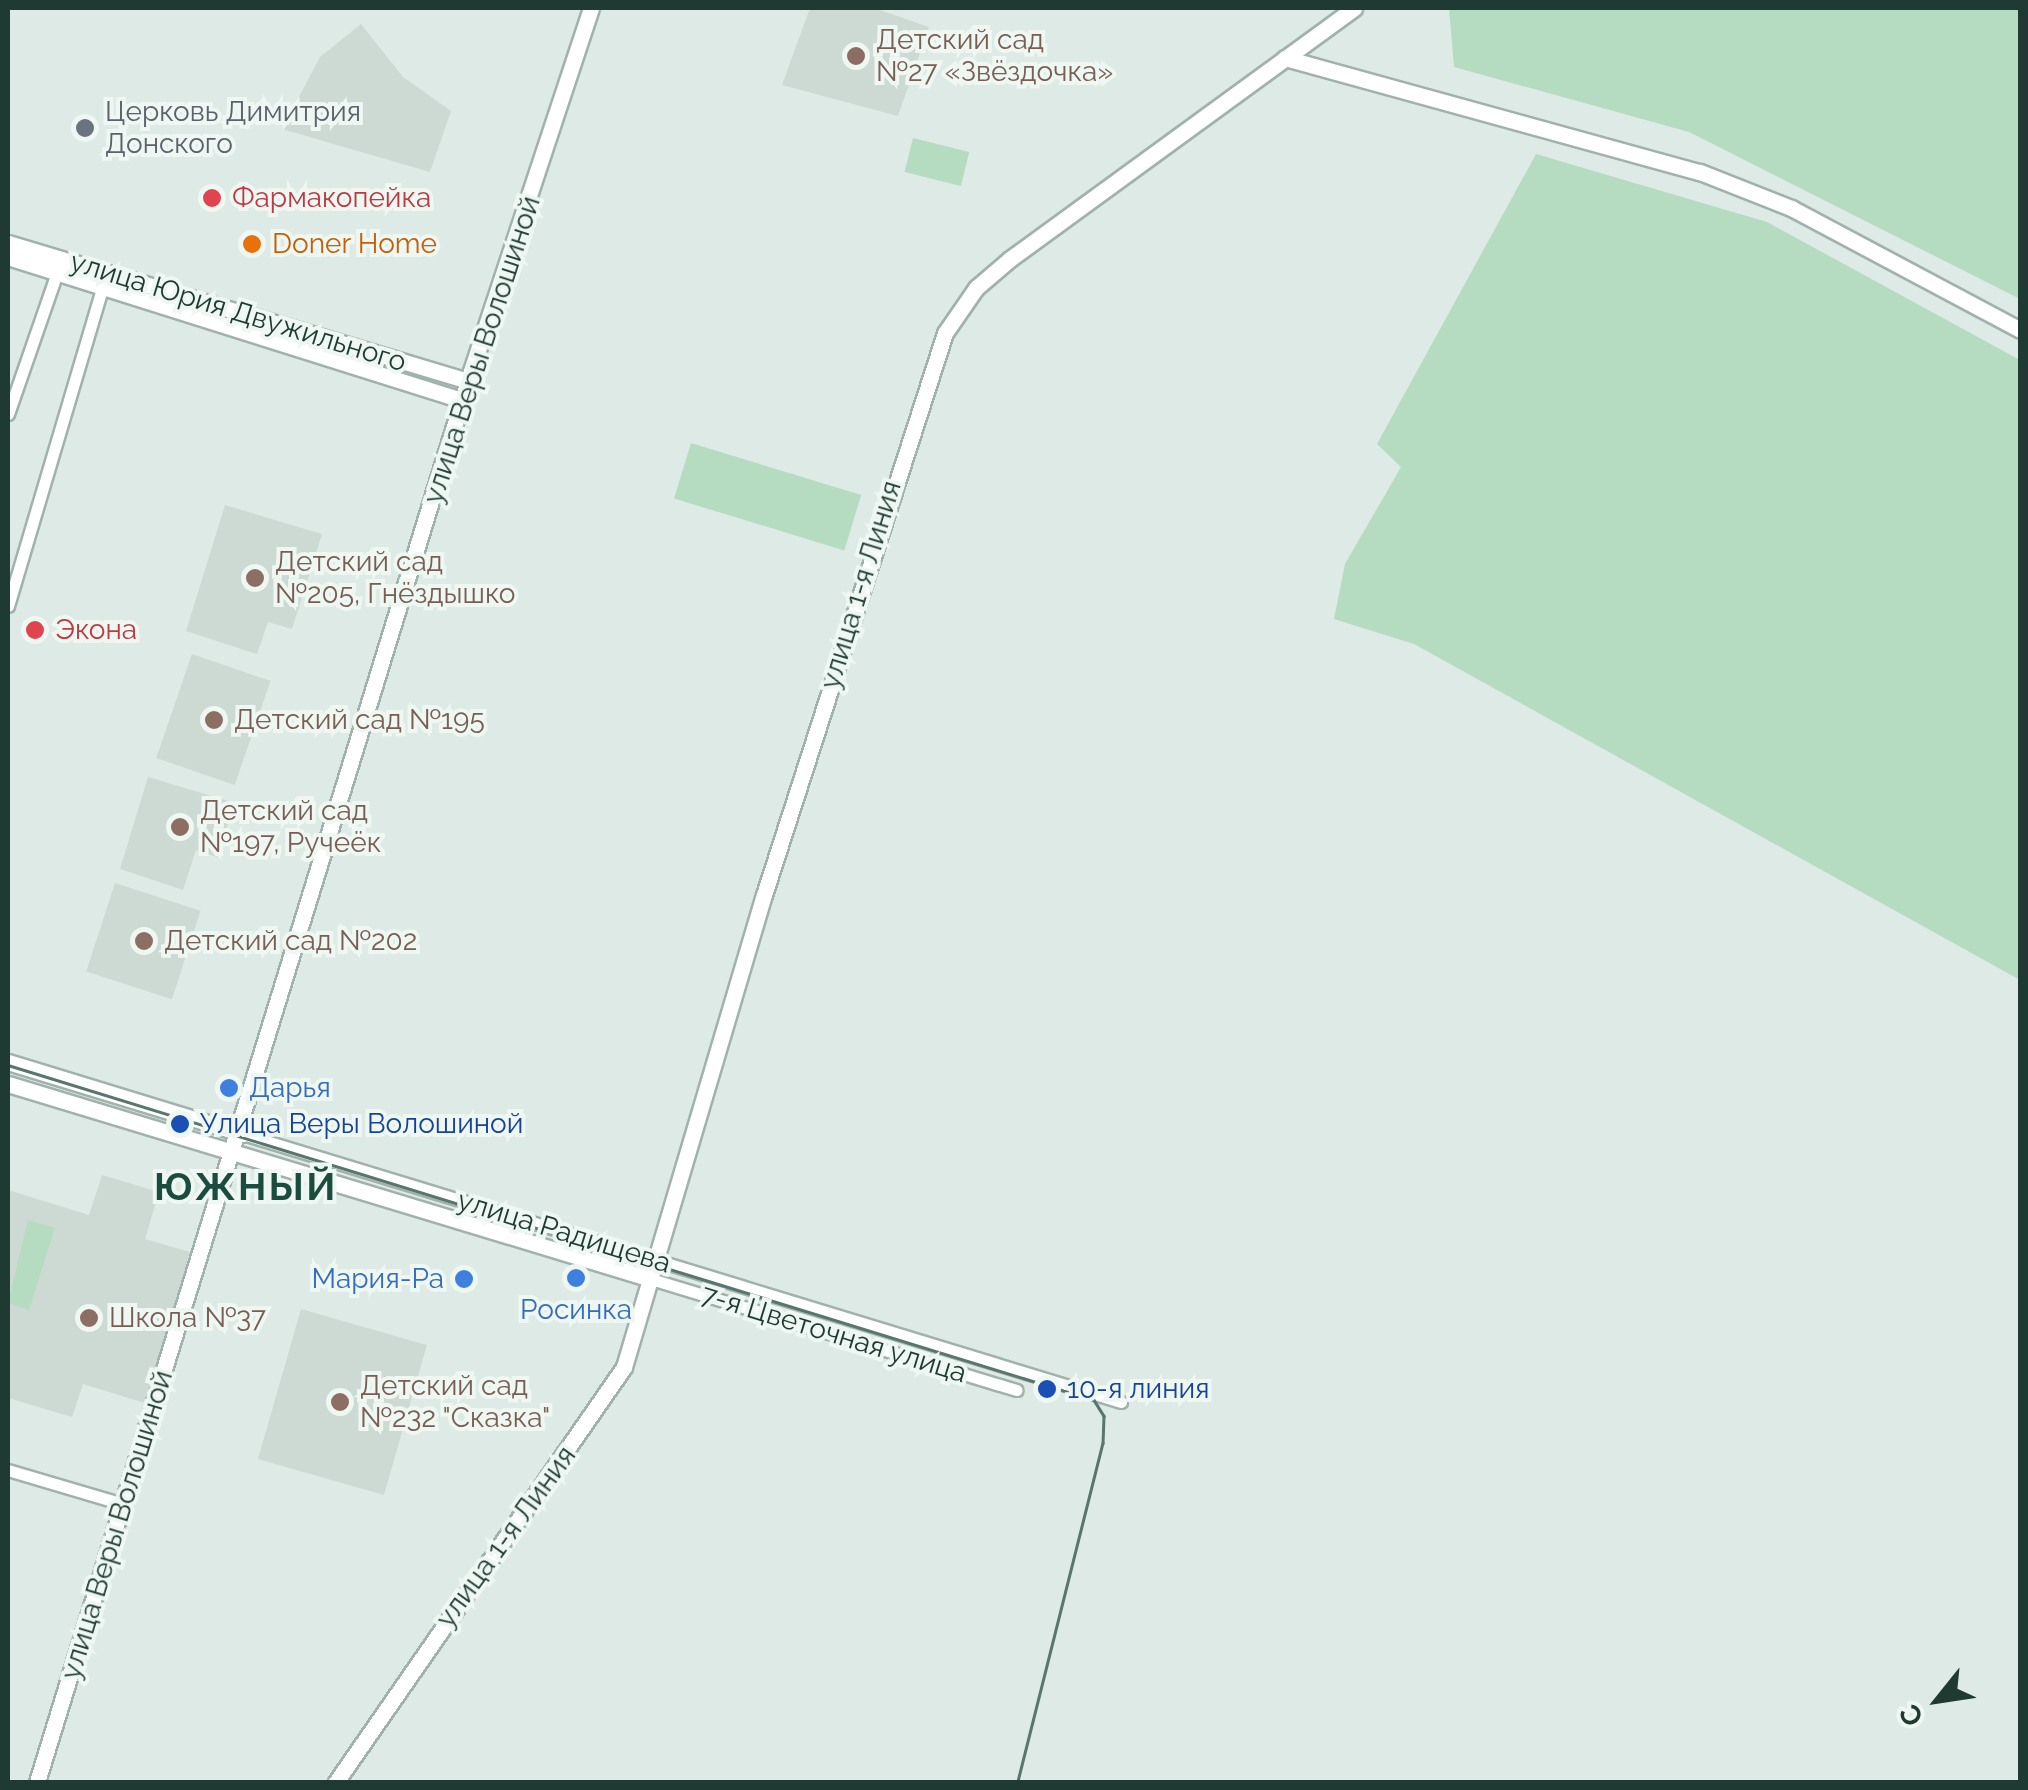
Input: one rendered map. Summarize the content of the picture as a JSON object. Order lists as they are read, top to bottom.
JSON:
{
  "streets": {
    "street": [
      "улица Юрия Двужильного",
      "улица Веры Волошиной",
      "улица 1-я Линия",
      "улица Радищева",
      "7-я Цветочная улица"
    ]
  },
  "crossings": [
    ["улица Юрия Двужильного", "улица Веры Волошиной"],
    ["улица Веры Волошиной", "улица Радищева"],
    ["улица 1-я Линия", "улица Радищева"],
    ["улица 1-я Линия", "7-я Цветочная улица"],
    ["улица Радищева", "7-я Цветочная улица"]
  ],
  "districts": ["ЮЖНЫЙ"],
  "places": [
    "Детский сад №27 «Звёздочка»",
    "Церковь Димитрия Донского",
    "Фармакопейка",
    "Doner Home",
    "Детский сад №205, Гнёздышко",
    "Экона",
    "Детский сад №195",
    "Детский сад №197, Ручеёк",
    "Детский сад №202",
    "Дарья",
    "Улица Веры Волошиной",
    "Росинка",
    "Мария-Ра",
    "Школа №37",
    "10-я линия",
    "Детский сад №232 \"Сказка\""
  ],
  "north": "bottom left"
}
